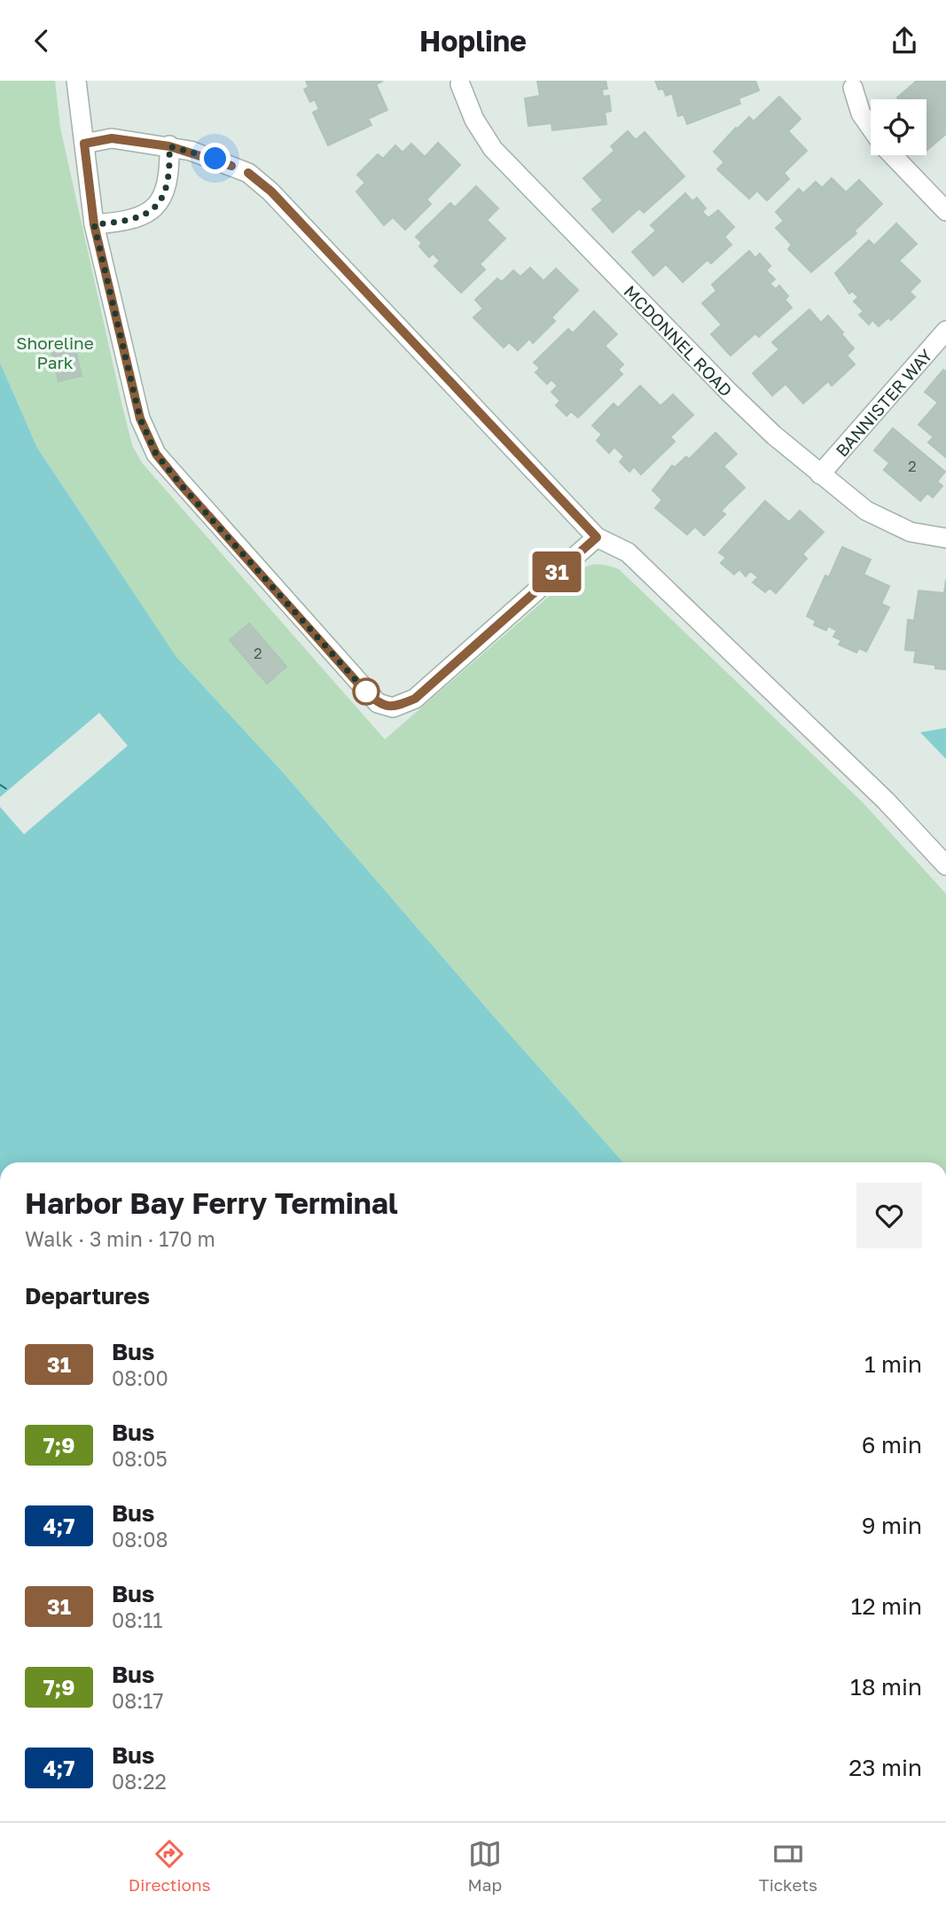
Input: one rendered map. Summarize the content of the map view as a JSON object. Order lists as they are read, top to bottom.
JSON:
{
  "streets": {
    "street": ["MCDONNEL ROAD", "BANNISTER WAY"]
  },
  "crossings": [
    ["MCDONNEL ROAD", "BANNISTER WAY"]
  ],
  "parks": ["Shoreline Park"],
  "lines": ["bus line 31"],
  "house_numbers": ["2", "2"],
  "page": {
    "header": "Hopline",
    "on_map": "31",
    "heading": [
      ["Harbor Bay Ferry Terminal", "Walk · 3 min · 170 m"],
      "Departures"
    ],
    "list": [
      {
        "mark": "31",
        "name": "Bus",
        "note": "08:00",
        "value": "1 min"
      },
      {
        "mark": "7;9",
        "name": "Bus",
        "note": "08:05",
        "value": "6 min"
      },
      {
        "mark": "4;7",
        "name": "Bus",
        "note": "08:08",
        "value": "9 min"
      },
      {
        "mark": "31",
        "name": "Bus",
        "note": "08:11",
        "value": "12 min"
      },
      {
        "mark": "7;9",
        "name": "Bus",
        "note": "08:17",
        "value": "18 min"
      },
      {
        "mark": "4;7",
        "name": "Bus",
        "note": "08:22",
        "value": "23 min"
      }
    ],
    "tabs": ["Directions", "Map", "Tickets"]
  }
}
